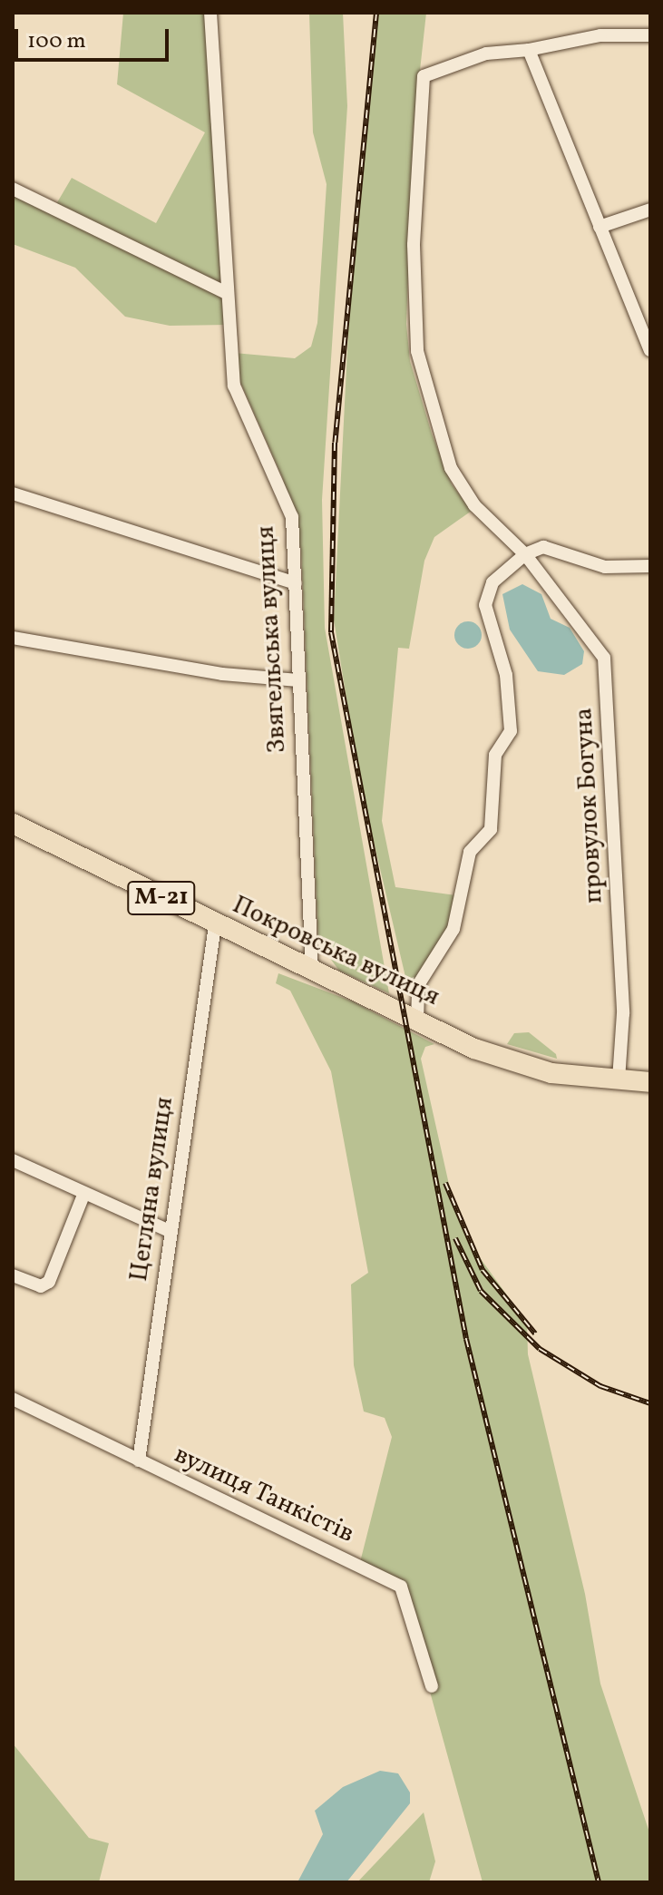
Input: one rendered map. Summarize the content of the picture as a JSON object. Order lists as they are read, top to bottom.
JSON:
{
  "streets": {
    "highway": ["М-21", "Покровська вулиця"],
    "street": [
      "Звягельська вулиця",
      "провулок Богуна",
      "Цегляна вулиця",
      "вулиця Танкістів"
    ]
  },
  "crossings": [
    ["Звягельська вулиця", "Покровська вулиця"],
    ["провулок Богуна", "Покровська вулиця"],
    ["Покровська вулиця", "Цегляна вулиця"],
    ["Цегляна вулиця", "вулиця Танкістів"]
  ],
  "scale_bar": "100 m"
}
